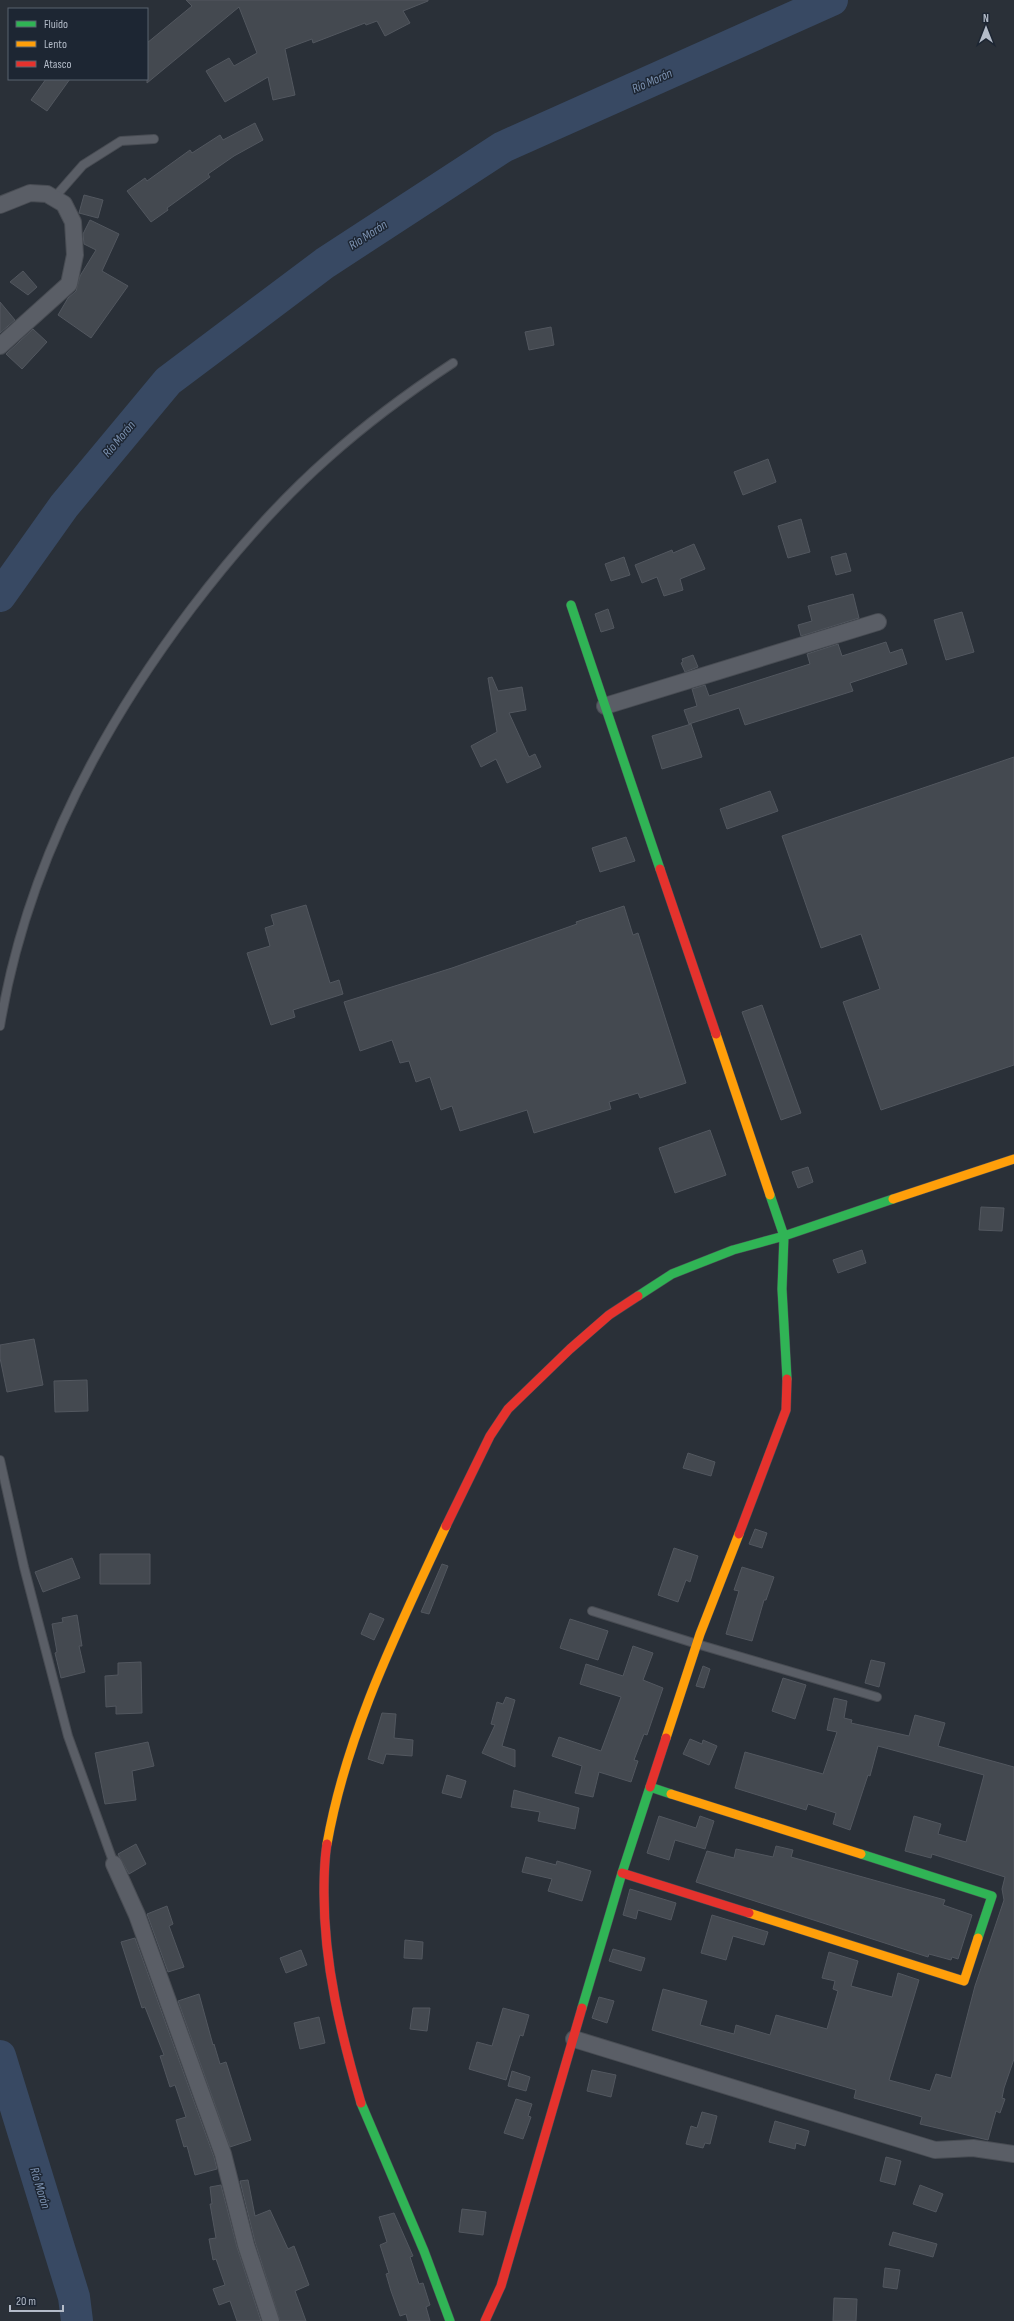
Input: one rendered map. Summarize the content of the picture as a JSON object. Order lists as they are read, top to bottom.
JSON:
{
  "water": ["Río Morón"],
  "legend": ["Fluido", "Lento", "Atasco"],
  "scale_bar": "20 m",
  "north": "top"
}
